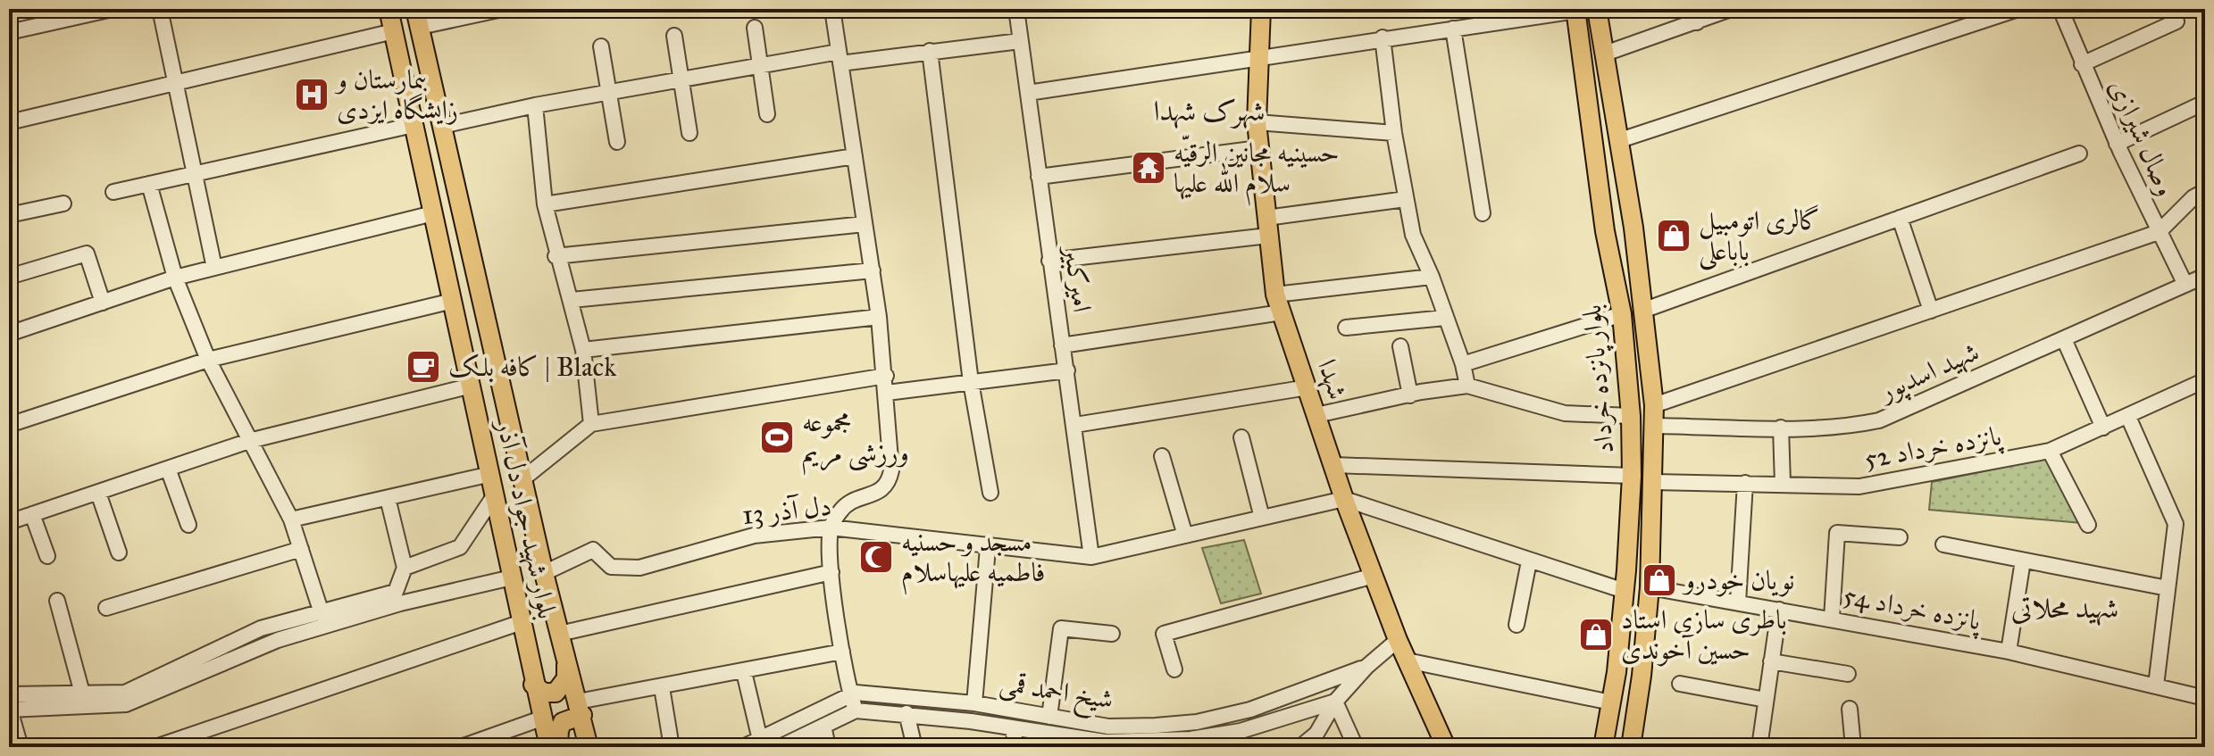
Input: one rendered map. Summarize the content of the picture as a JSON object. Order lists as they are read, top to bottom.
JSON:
{
  "streets": {
    "main road": ["شهدا", "بلوار پانزده خرداد", "بلوار شهید جواد دل آذر"],
    "street": [
      "وصال شیرازی",
      "امیرکبیر",
      "شهید اسدپور",
      "پانزده خرداد 52",
      "دل آذر 13",
      "پانزده خرداد 54",
      "شیخ احمد قمی"
    ]
  },
  "crossings": [
    ["وصال شیرازی", "شهید اسدپور"],
    ["امیرکبیر", "دل آذر 13"],
    ["شهید اسدپور", "بلوار پانزده خرداد"],
    ["شهدا", "دل آذر 13"],
    ["شهدا", "شیخ احمد قمی"],
    ["بلوار پانزده خرداد", "پانزده خرداد 52"],
    ["بلوار پانزده خرداد", "پانزده خرداد 54"],
    ["دل آذر 13", "بلوار شهید جواد دل آذر"]
  ],
  "districts": ["شهرک شهدا", "شهید محلاتی"],
  "places": {
    "hospital": ["بیمارستان و زایشگاه ایزدی"],
    "temple": ["حسینیه مجانین الرقیّه سلام الله علیها"],
    "shop": ["گالری اتومبیل باباعلی", "نویان خودرو", "باطری سازی استاد حسین آخوندی"],
    "cafe": ["کافه بلک | Black"],
    "sports": ["مجموعه ورزشی مریم"],
    "mosque": ["مسجد و حسنیه فاطمیه علیهاسلام"]
  }
}
